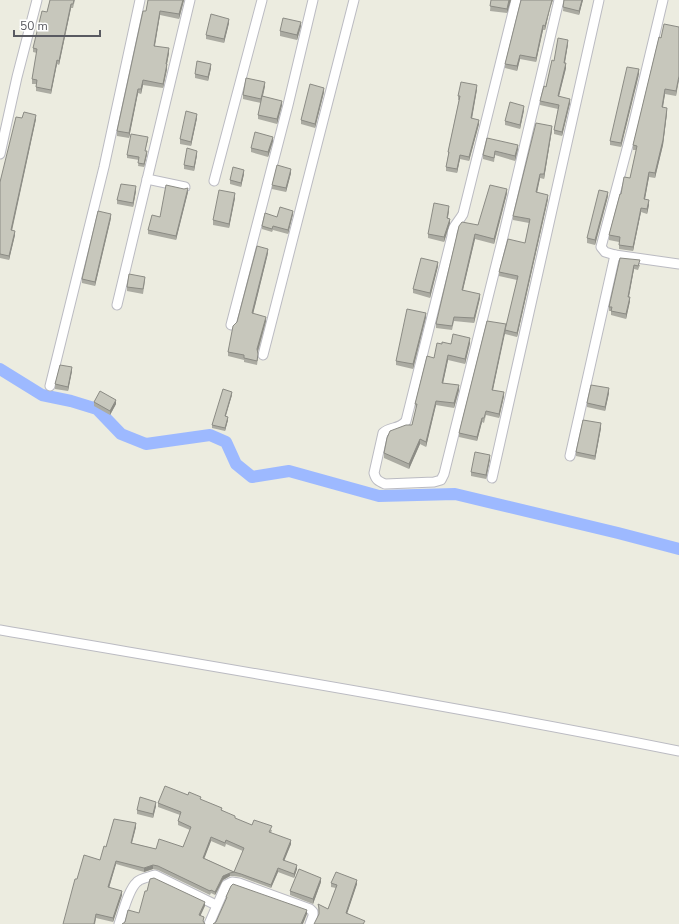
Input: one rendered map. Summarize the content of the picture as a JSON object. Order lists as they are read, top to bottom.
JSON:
{
  "scale_bar": "50 m"
}
